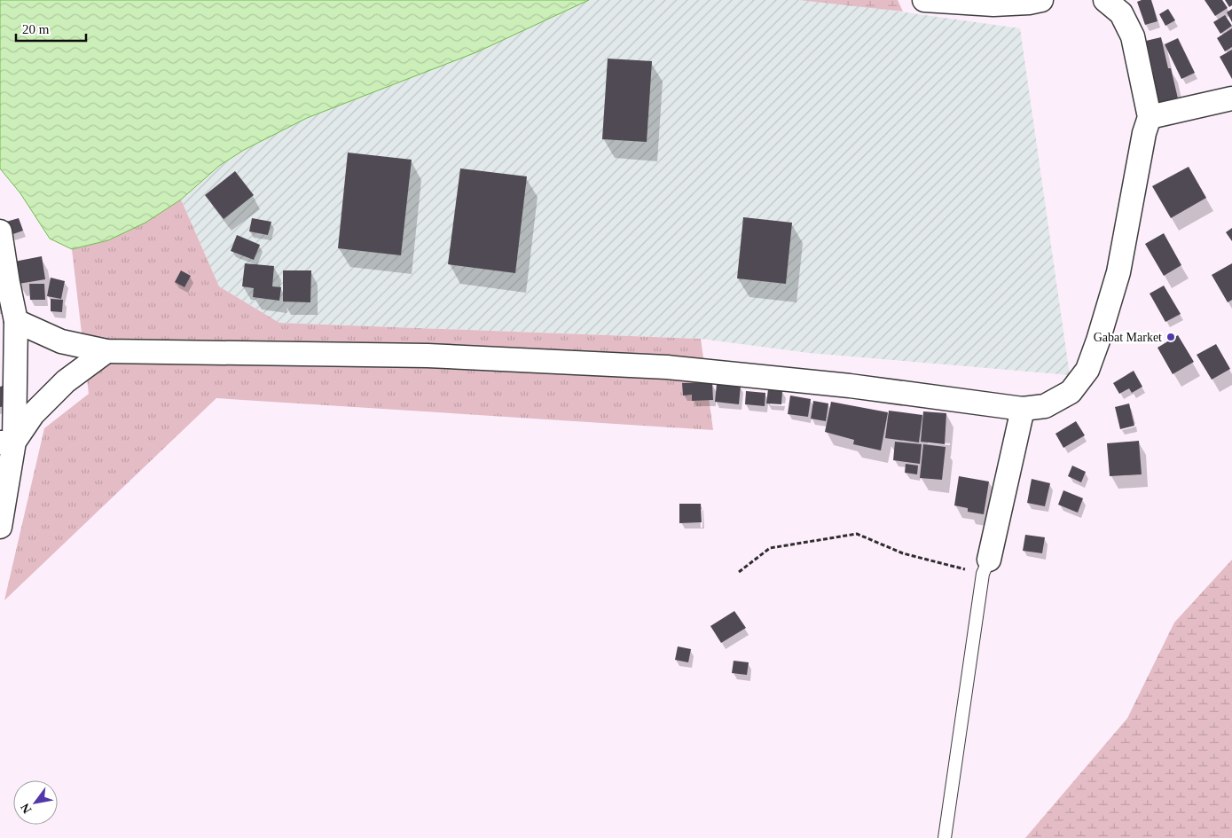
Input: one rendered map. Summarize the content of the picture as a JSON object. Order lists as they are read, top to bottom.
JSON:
{
  "places": ["Gabat Market"],
  "scale_bar": "20 m",
  "north": "bottom left"
}
